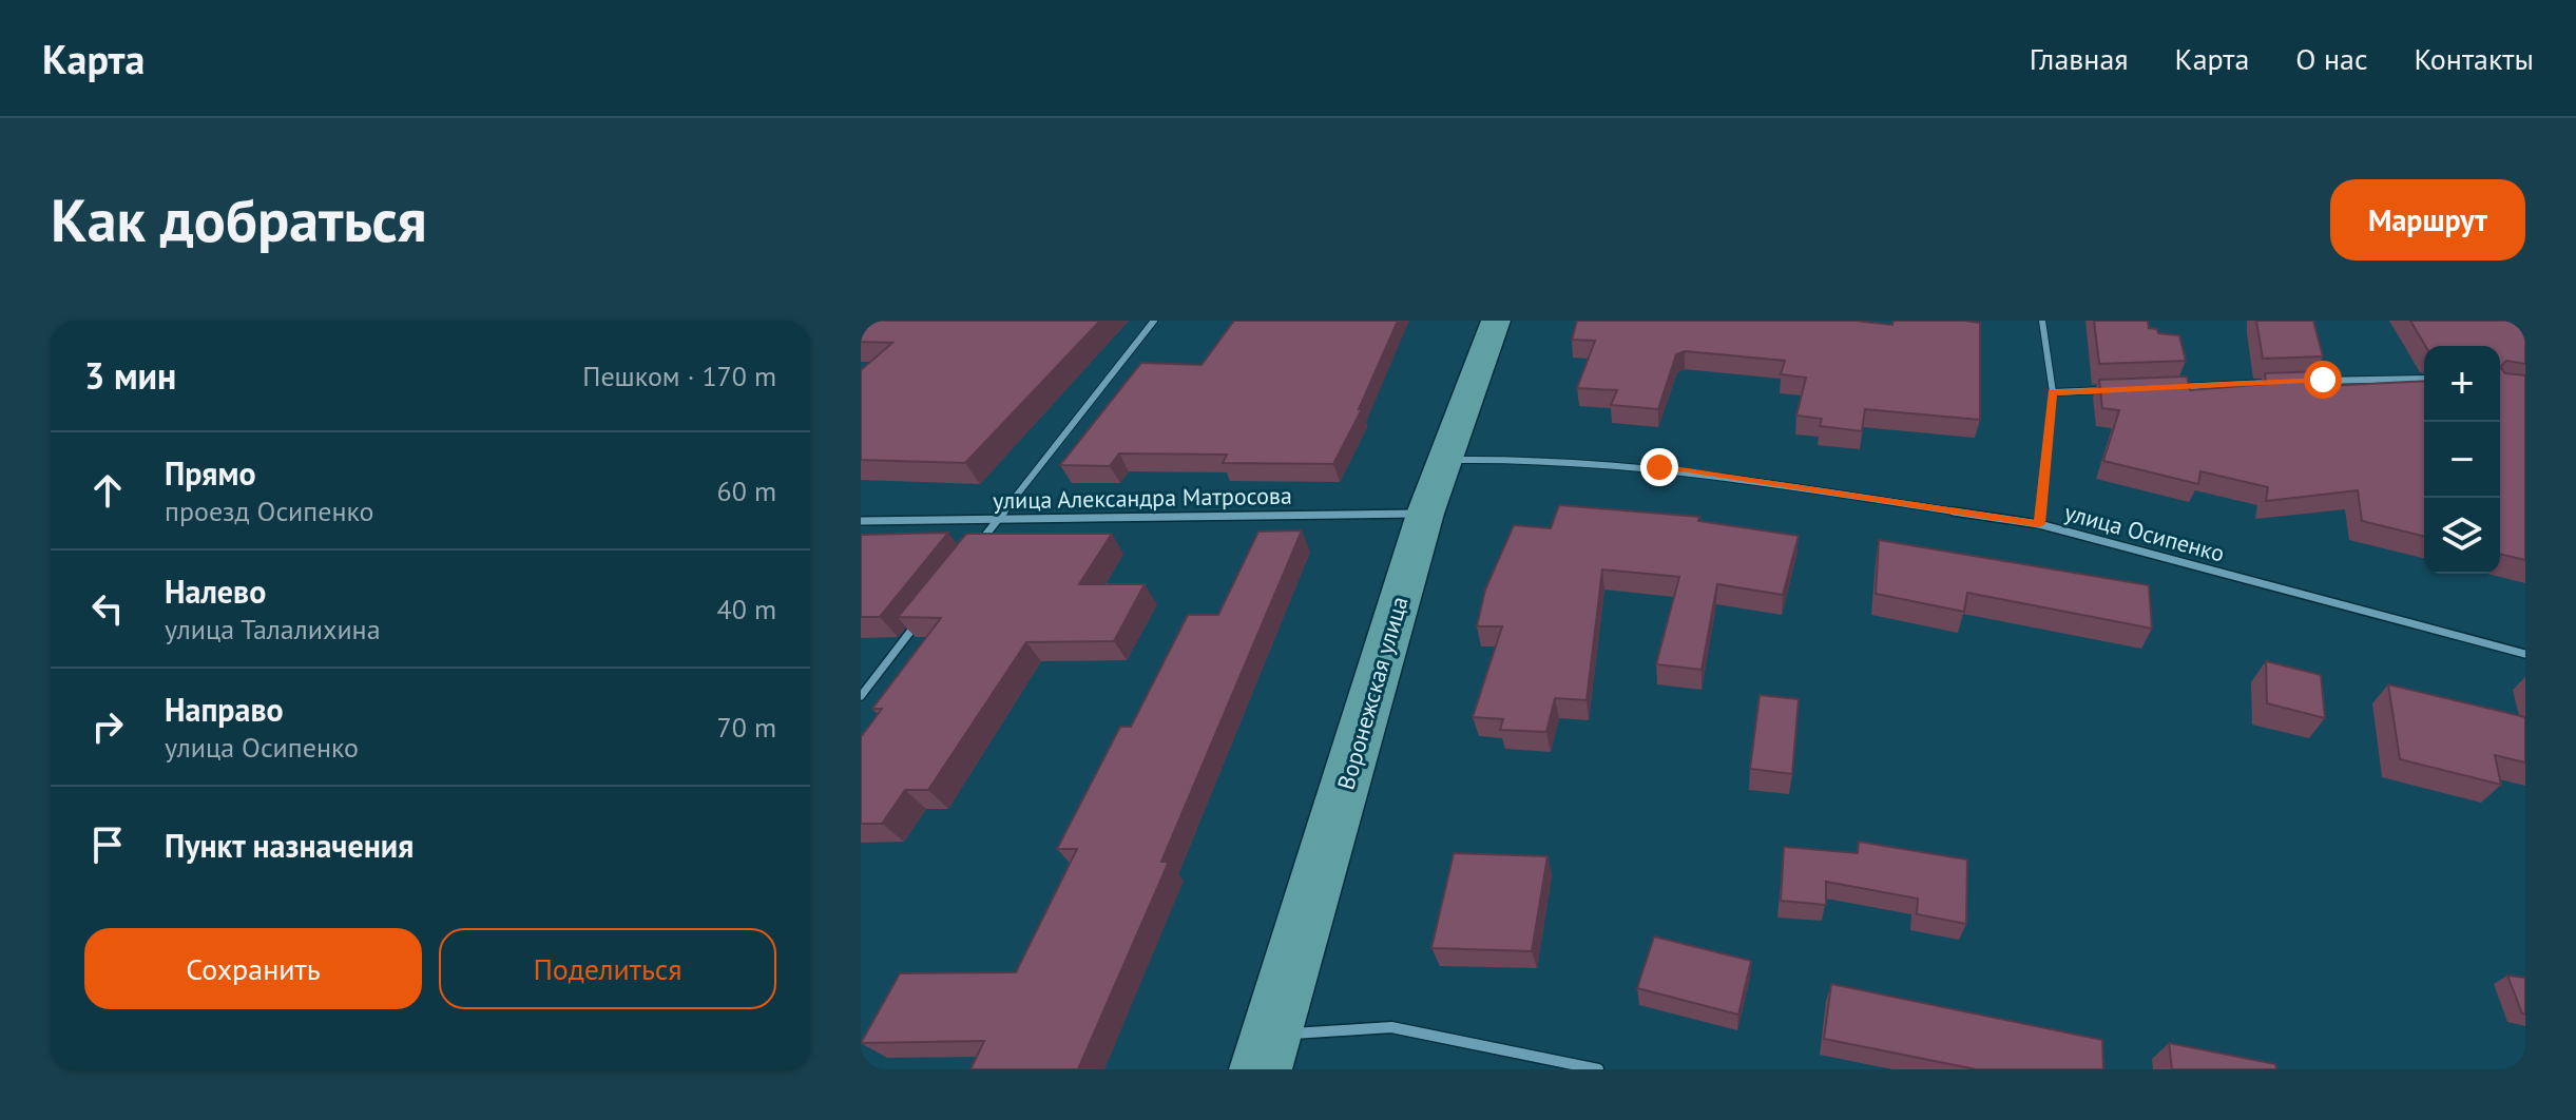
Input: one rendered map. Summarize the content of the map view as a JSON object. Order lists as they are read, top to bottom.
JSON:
{
  "streets": {
    "street": ["улица Александра Матросова", "улица Осипенко", "Воронежская улица"]
  },
  "crossings": [
    ["улица Александра Матросова", "Воронежская улица"],
    ["улица Осипенко", "Воронежская улица"]
  ],
  "page": {
    "header": "Карта",
    "nav": [
      "Главная",
      "Карта",
      "О нас",
      "Контакты"
    ],
    "buttons": [
      "Маршрут",
      ["Сохранить", "Поделиться"]
    ],
    "title": "Как добраться",
    "heading": ["3 мин", "Пешком · 170 m"],
    "map_buttons": ["+", "−"],
    "list": [
      ["Прямо", "проезд Осипенко", "60 m"],
      ["Налево", "улица Талалихина", "40 m"],
      ["Направо", "улица Осипенко", "70 m"],
      "Пункт назначения"
    ]
  }
}
